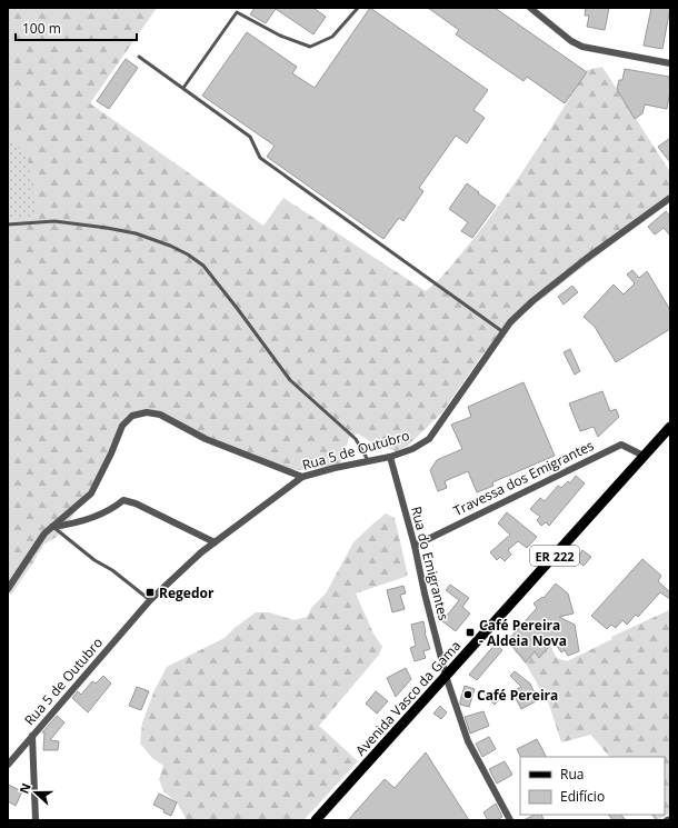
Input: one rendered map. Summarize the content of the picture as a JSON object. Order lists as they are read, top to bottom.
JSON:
{
  "streets": {
    "main road": ["ER 222", "Avenida Vasco da Gama"],
    "street": ["Rua 5 de Outubro", "Travessa dos Emigrantes", "Rua do Emigrantes"]
  },
  "crossings": [
    ["Rua 5 de Outubro", "Rua do Emigrantes"],
    ["Travessa dos Emigrantes", "Rua do Emigrantes"],
    ["Travessa dos Emigrantes", "Avenida Vasco da Gama"],
    ["Rua do Emigrantes", "Avenida Vasco da Gama"]
  ],
  "places": {
    "transit": ["Regedor", "Café Pereira - Aldeia Nova"],
    "other": ["Café Pereira"]
  },
  "legend": ["Rua", "Edifício"],
  "scale_bar": "100 m",
  "north": "left"
}
